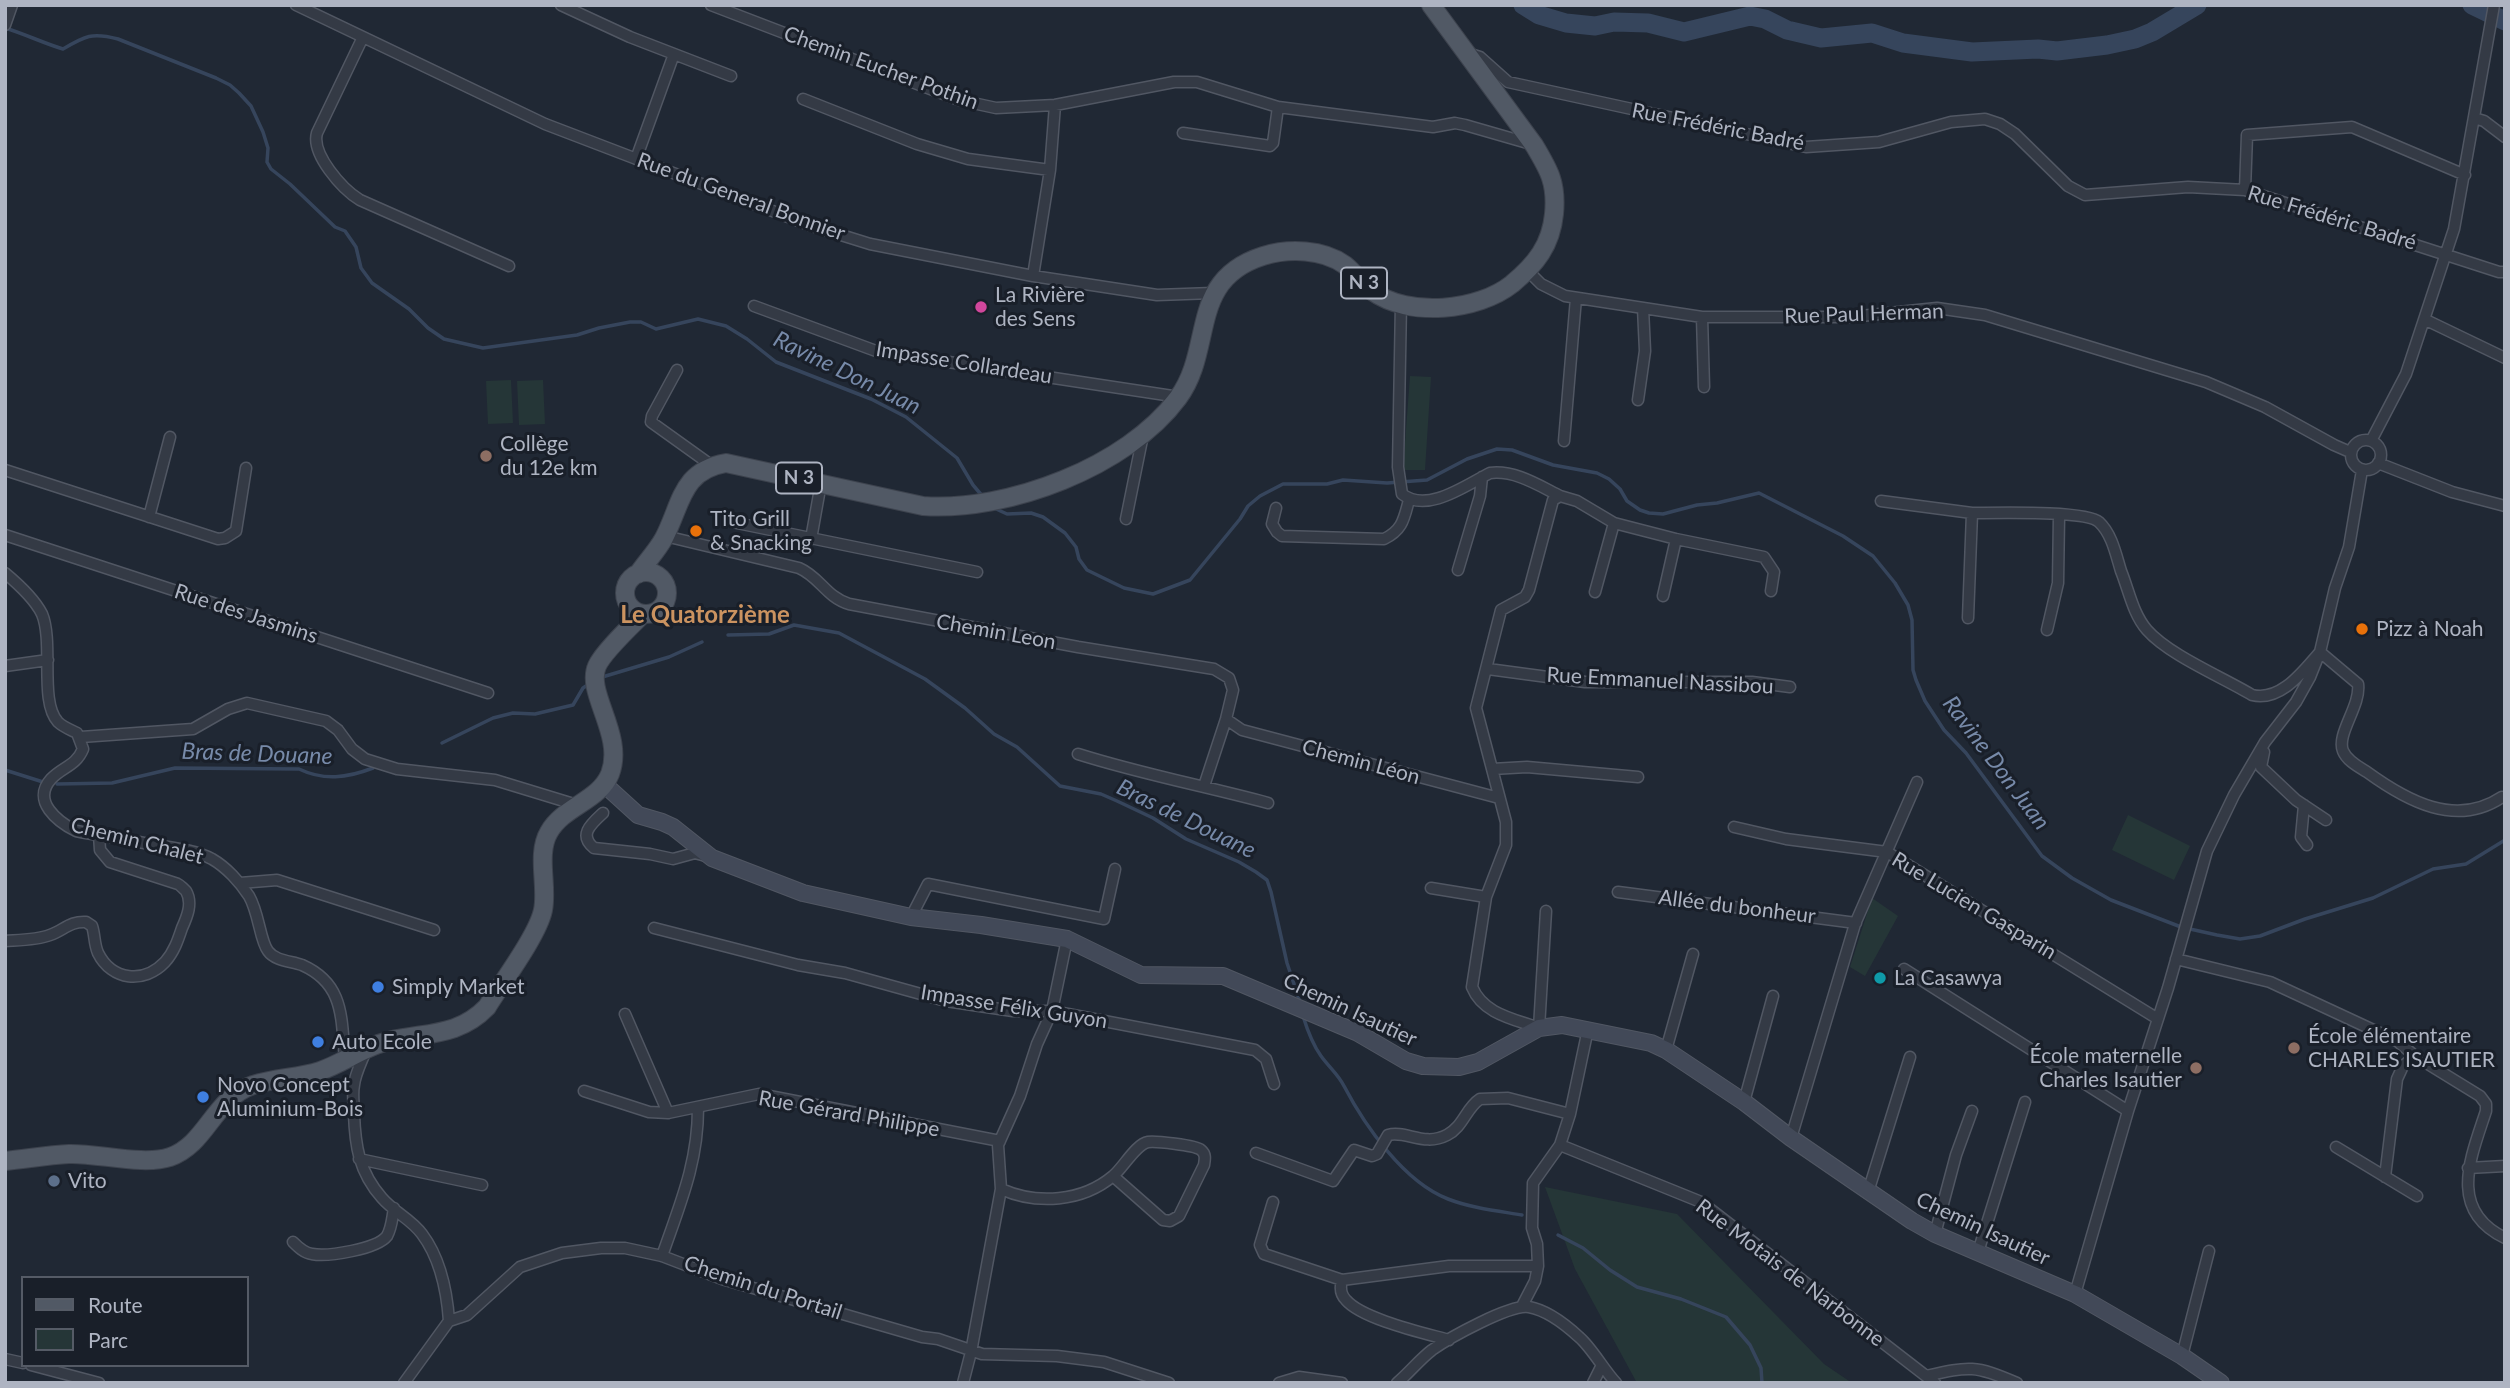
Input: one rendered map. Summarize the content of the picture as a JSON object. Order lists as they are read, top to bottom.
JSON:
{
  "streets": {
    "main road": ["N 3", "Chemin Isautier"],
    "street": [
      "Chemin Eucher Pothin",
      "Rue Frédéric Badré",
      "Rue du General Bonnier",
      "Rue Paul Herman",
      "Impasse Collardeau",
      "Rue des Jasmins",
      "Chemin Leon",
      "Rue Emmanuel Nassibou",
      "Chemin Léon",
      "Chemin Chalet",
      "Rue Lucien Gasparin",
      "Allée du bonheur",
      "Impasse Félix Guyon",
      "Rue Gérard Philippe",
      "Rue Motais de Narbonne",
      "Chemin du Portail"
    ]
  },
  "crossings": [
    ["Chemin Eucher Pothin", "N 3"],
    ["Rue Frédéric Badré", "N 3"],
    ["Rue du General Bonnier", "N 3"],
    ["N 3", "Rue Paul Herman"],
    ["N 3", "Impasse Collardeau"],
    ["Chemin Leon", "Chemin Léon"]
  ],
  "districts": ["Le Quatorzième"],
  "water": ["Ravine Don Juan", "Bras de Douane"],
  "places": [
    "La Rivière des Sens",
    "Collège du 12e km",
    "Tito Grill & Snacking",
    "Pizz à Noah",
    "La Casawya",
    "Simply Market",
    "Auto Ecole",
    "École élémentaire CHARLES ISAUTIER",
    "École maternelle Charles Isautier",
    "Novo Concept Aluminium-Bois",
    "Vito"
  ],
  "legend": ["Route", "Parc"]
}
